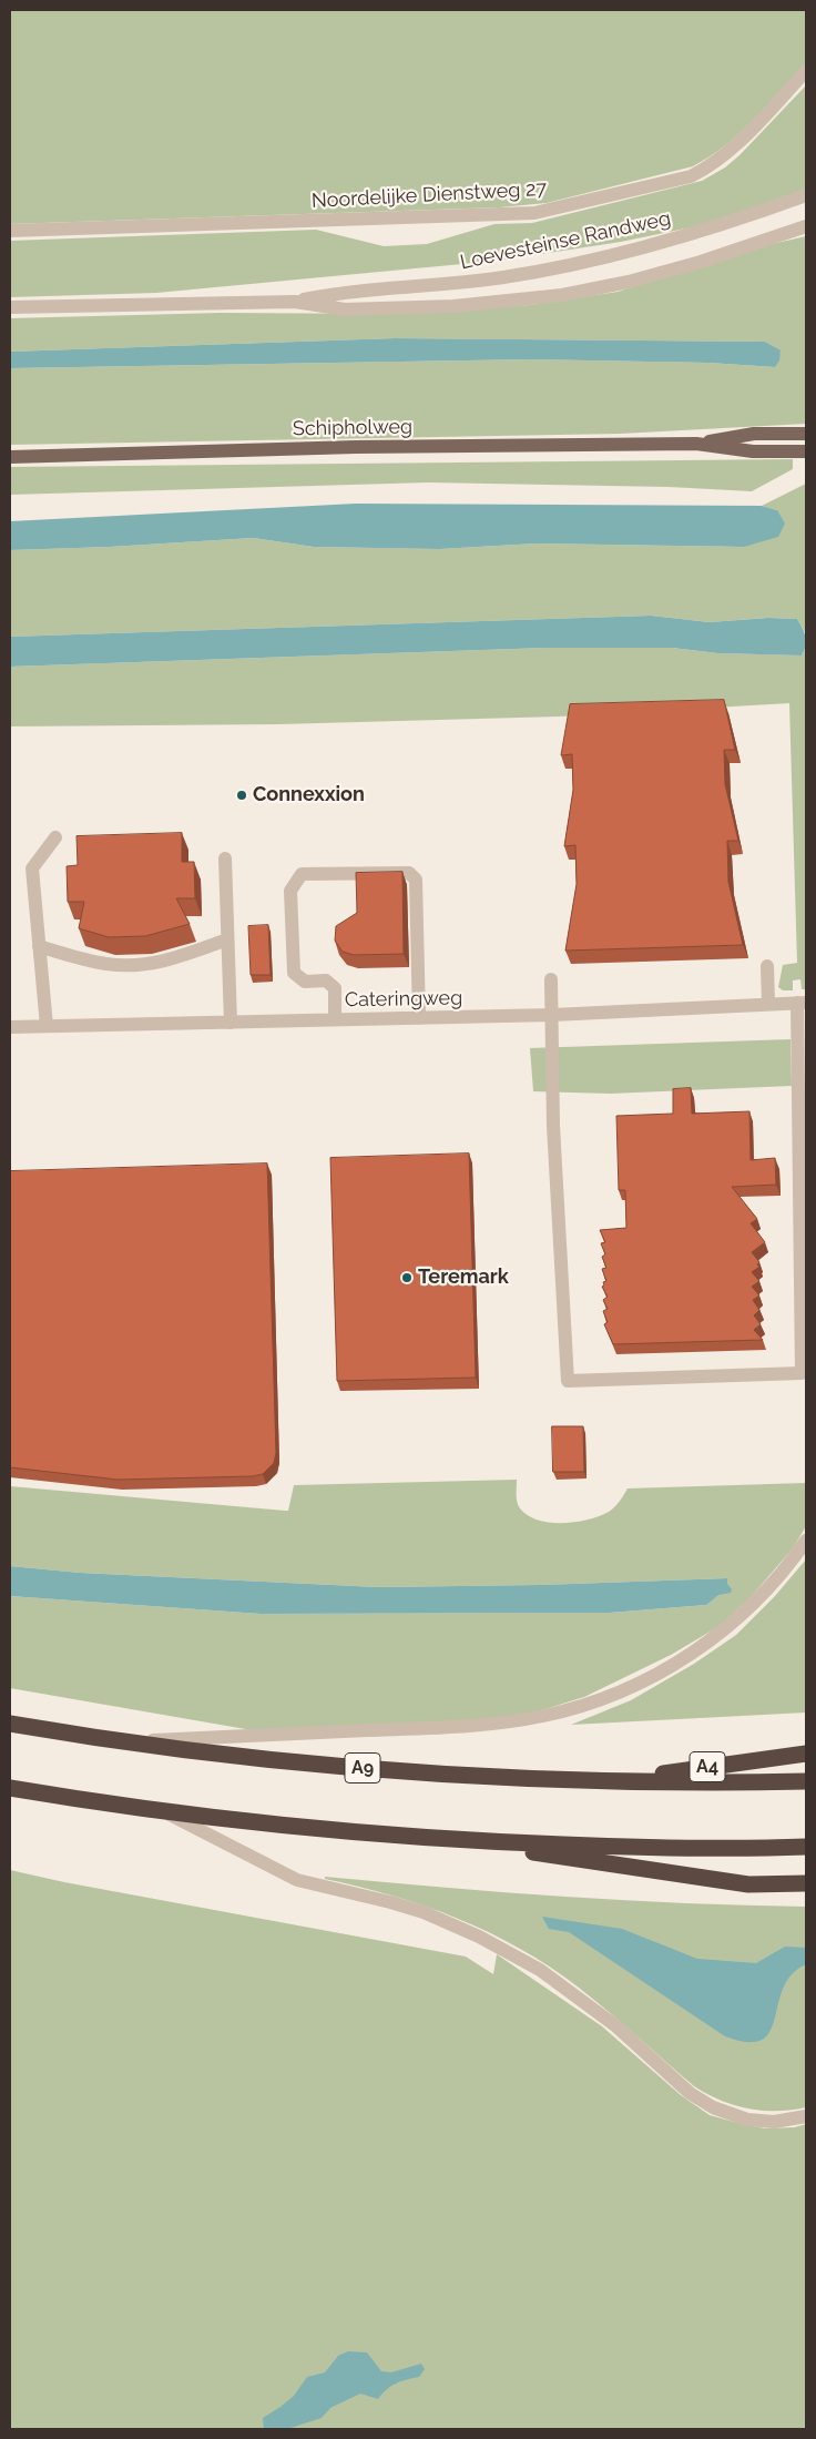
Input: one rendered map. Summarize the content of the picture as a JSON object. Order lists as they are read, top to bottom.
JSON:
{
  "streets": {
    "highway": ["A4", "A9"],
    "main road": ["Schipholweg"],
    "street": ["Noordelijke Dienstweg 27", "Loevesteinse Randweg", "Cateringweg"]
  },
  "crossings": [
    ["A4", "A9"]
  ],
  "places": ["Connexxion", "Teremark"]
}
